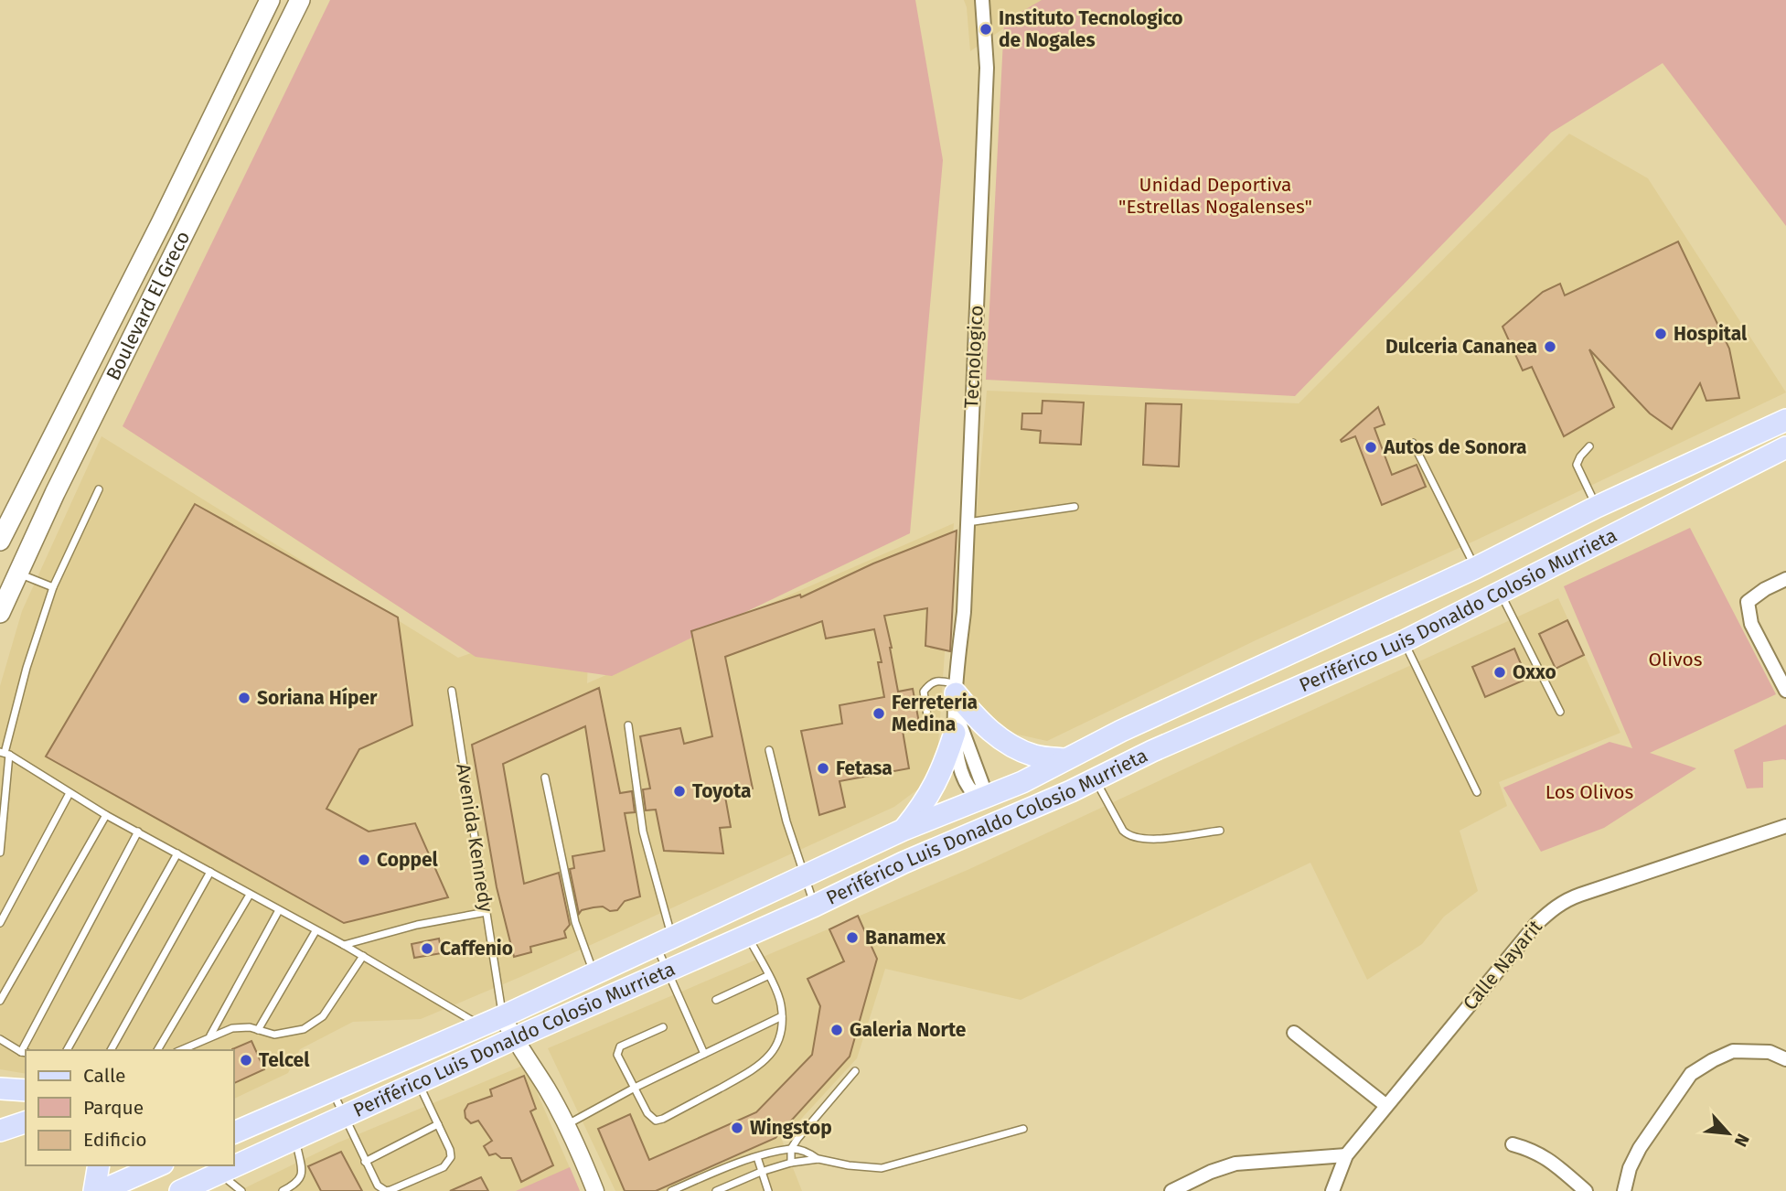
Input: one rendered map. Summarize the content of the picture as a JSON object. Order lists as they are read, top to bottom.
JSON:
{
  "streets": {
    "main road": ["Boulevard El Greco", "Periférico Luis Donaldo Colosio Murrieta"],
    "street": ["Tecnologico", "Avenida Kennedy", "Calle Nayarit"]
  },
  "crossings": [
    ["Tecnologico", "Periférico Luis Donaldo Colosio Murrieta"],
    ["Periférico Luis Donaldo Colosio Murrieta", "Avenida Kennedy"]
  ],
  "parks": ["Unidad Deportiva \"Estrellas Nogalenses\"", "Olivos", "Los Olivos"],
  "places": [
    "Instituto Tecnologico de Nogales",
    "Hospital",
    "Dulceria Cananea",
    "Autos de Sonora",
    "Oxxo",
    "Soriana Híper",
    "Ferreteria Medina",
    "Fetasa",
    "Toyota",
    "Coppel",
    "Banamex",
    "Caffenio",
    "Galeria Norte",
    "Telcel",
    "Wingstop"
  ],
  "legend": ["Calle", "Parque", "Edificio"],
  "north": "bottom right"
}
